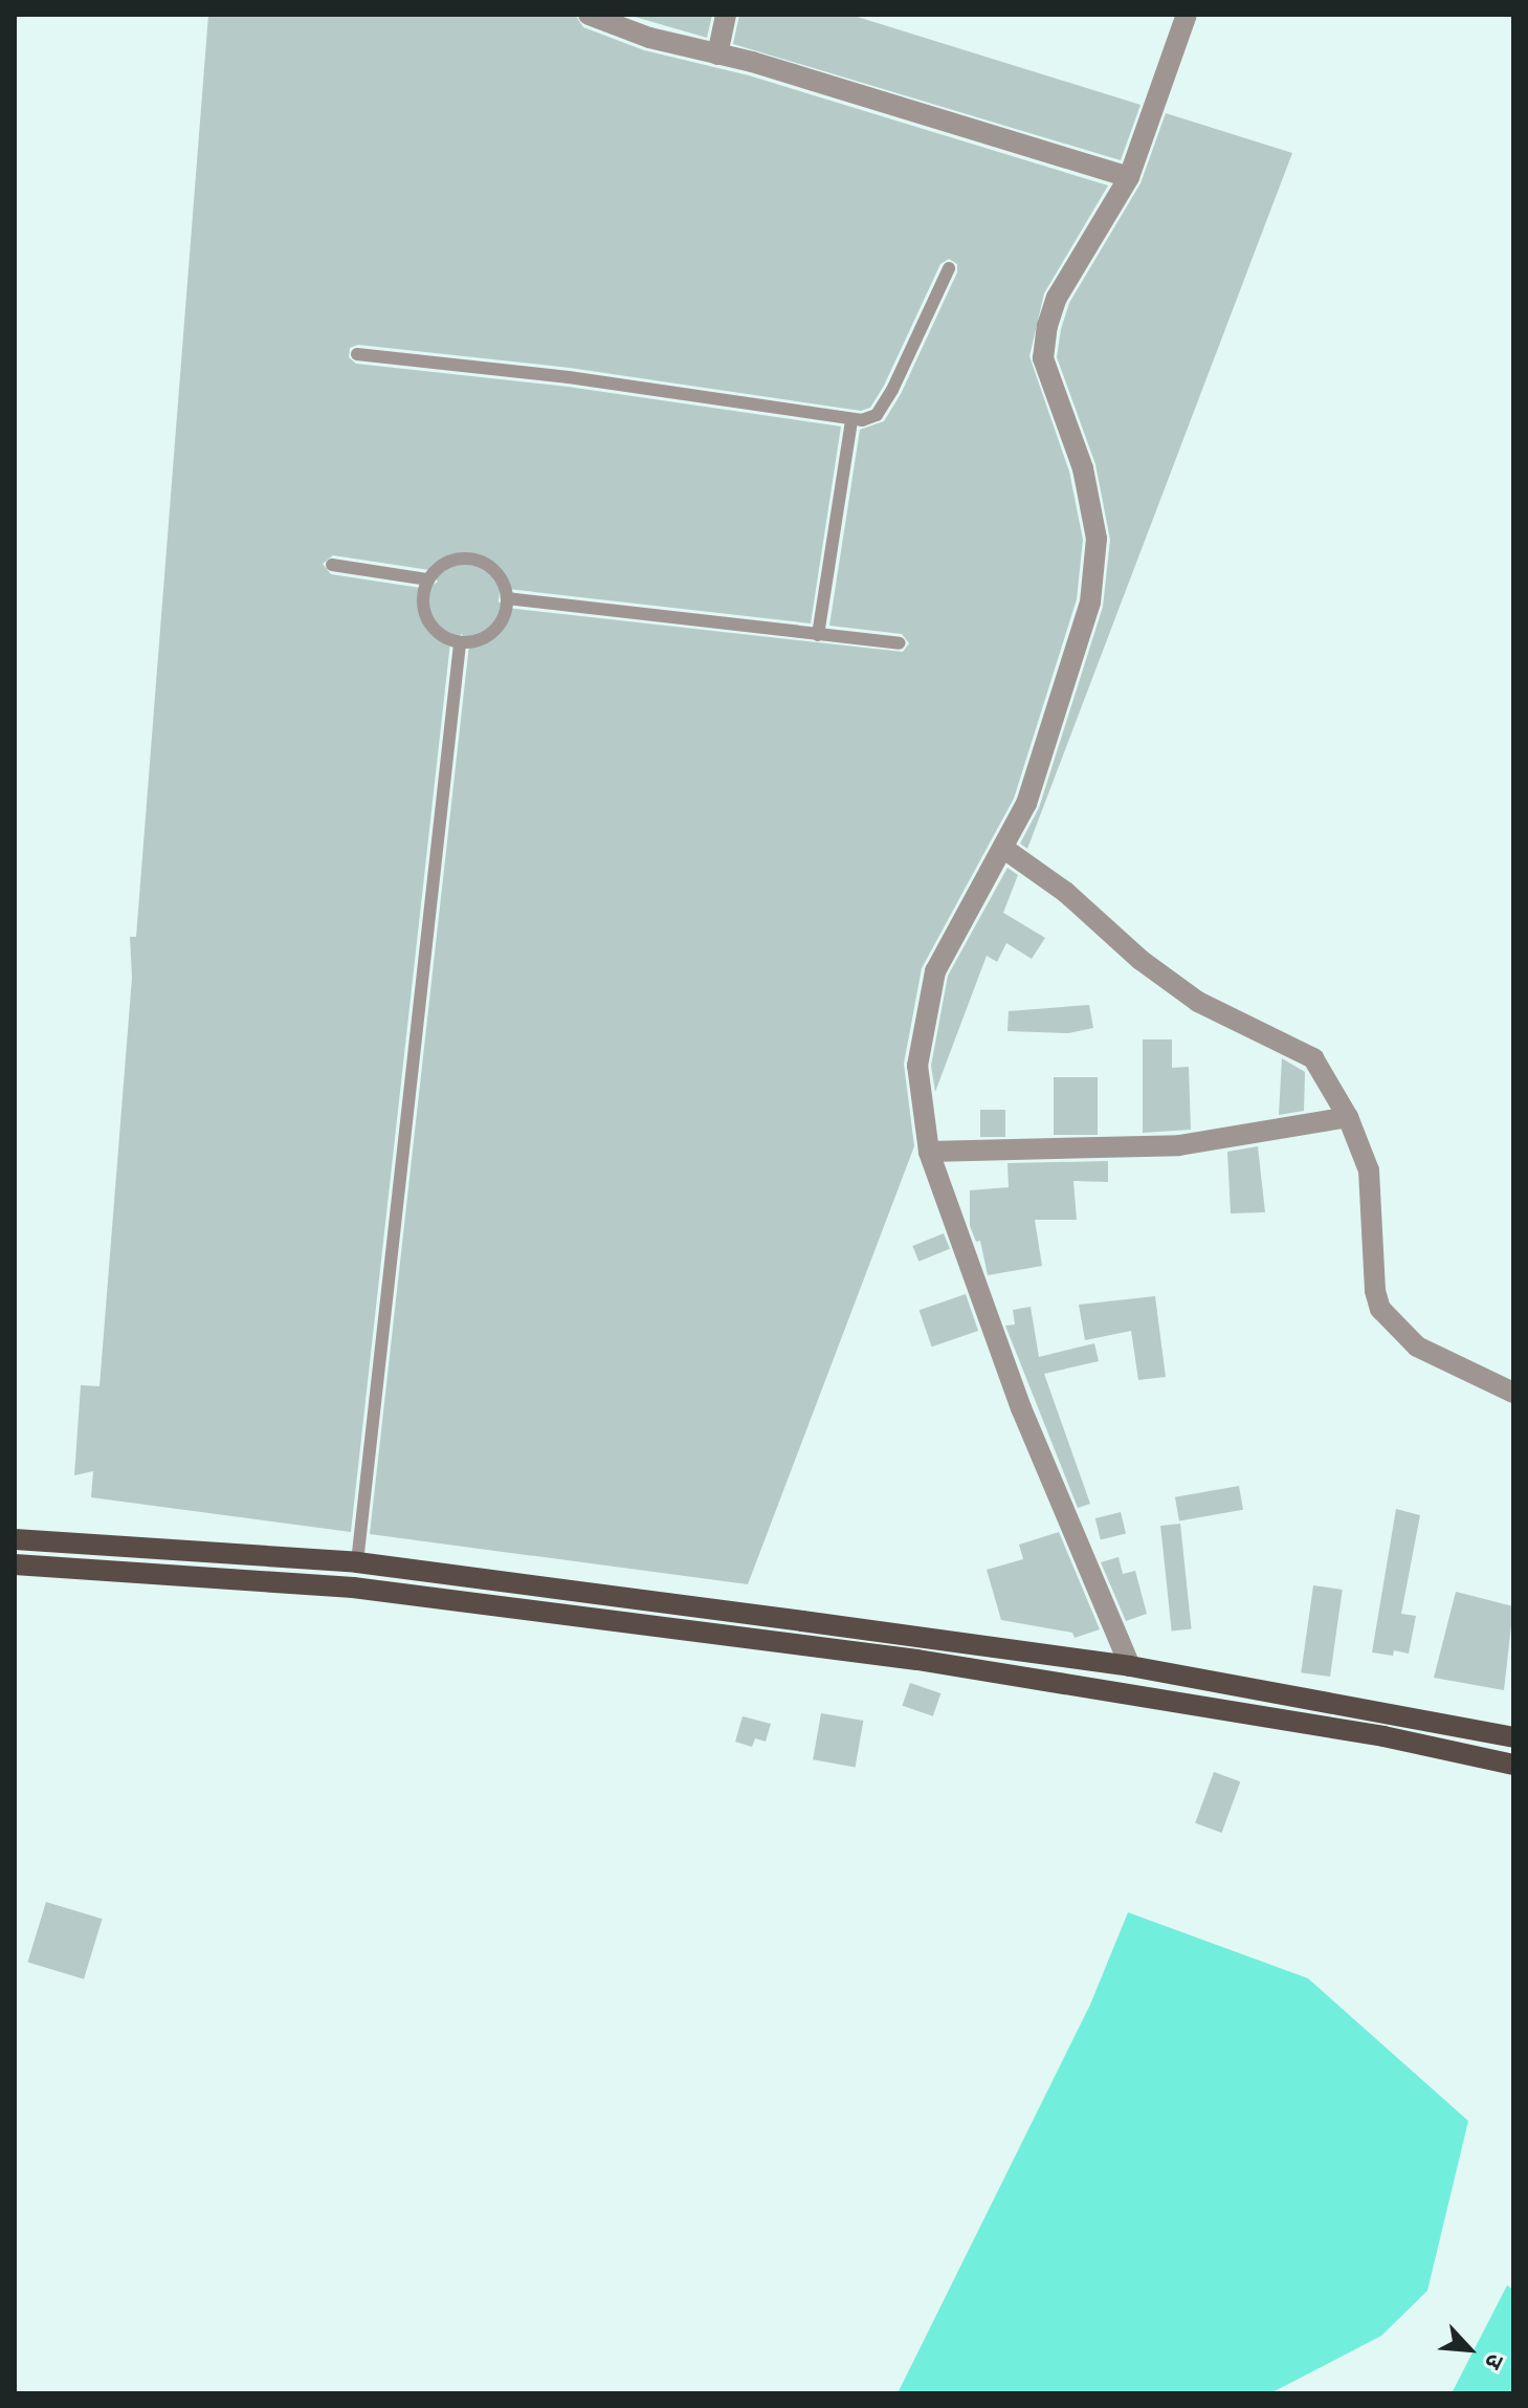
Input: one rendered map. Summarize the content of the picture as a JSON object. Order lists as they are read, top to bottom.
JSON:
{
  "north": "bottom right"
}
